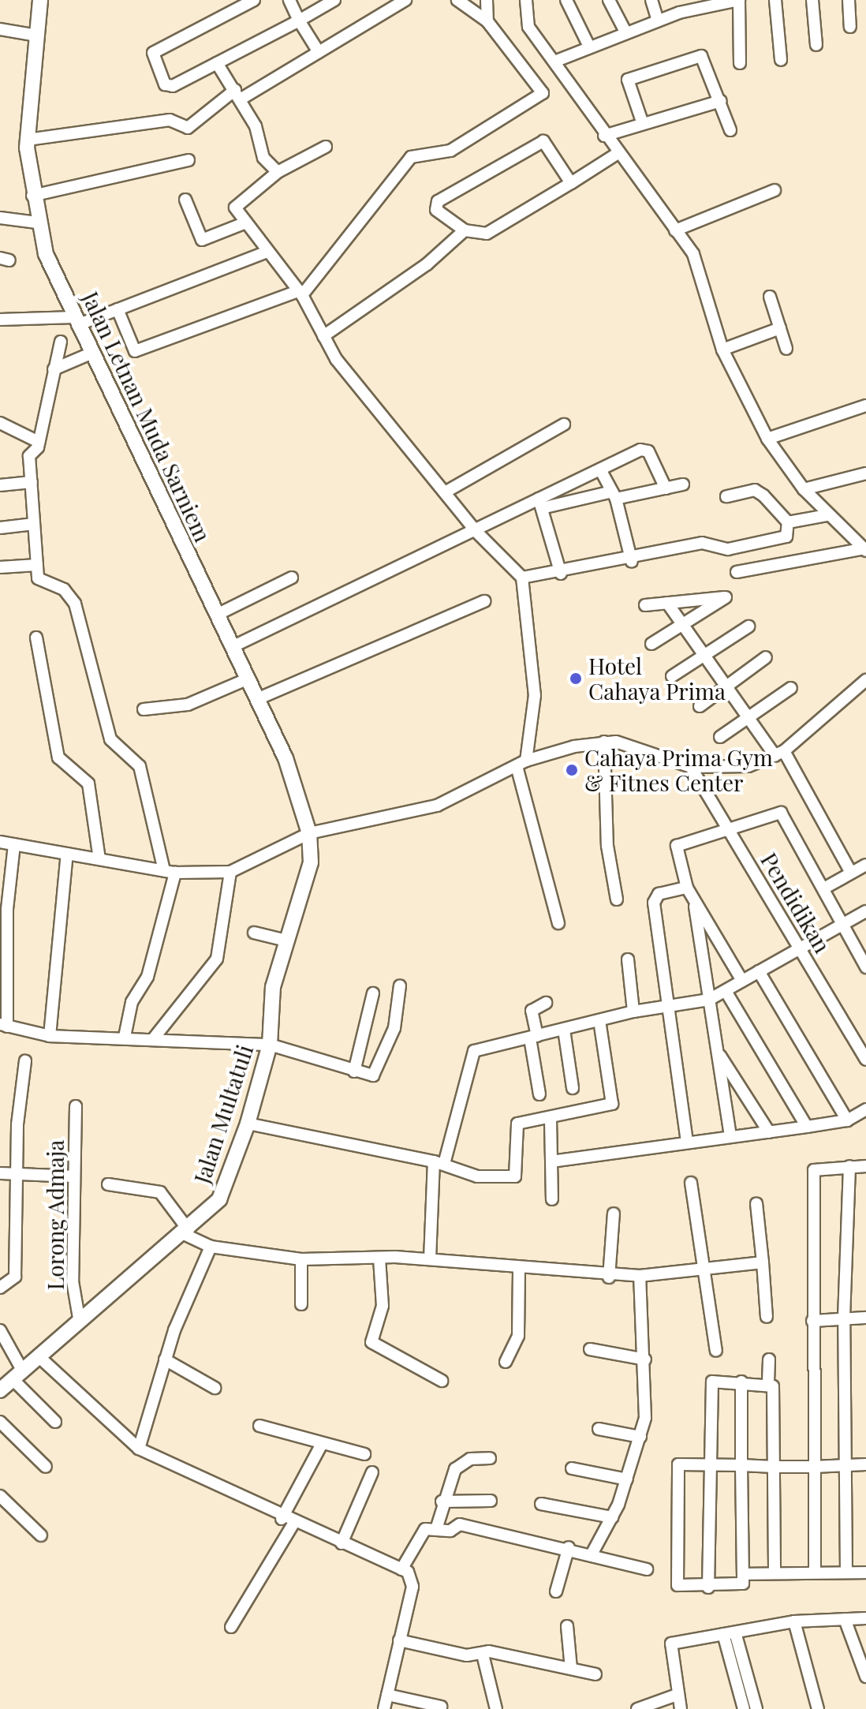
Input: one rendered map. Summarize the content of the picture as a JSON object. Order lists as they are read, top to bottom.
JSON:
{
  "streets": {
    "main road": ["Jalan Letnan Muda Sarniem", "Jalan Multatuli"],
    "street": ["Pendidikan", "Lorong Admaja"]
  },
  "crossings": [
    ["Jalan Letnan Muda Sarniem", "Jalan Multatuli"],
    ["Jalan Multatuli", "Lorong Admaja"]
  ],
  "places": ["Hotel Cahaya Prima", "Cahaya Prima Gym & Fitnes Center"]
}
